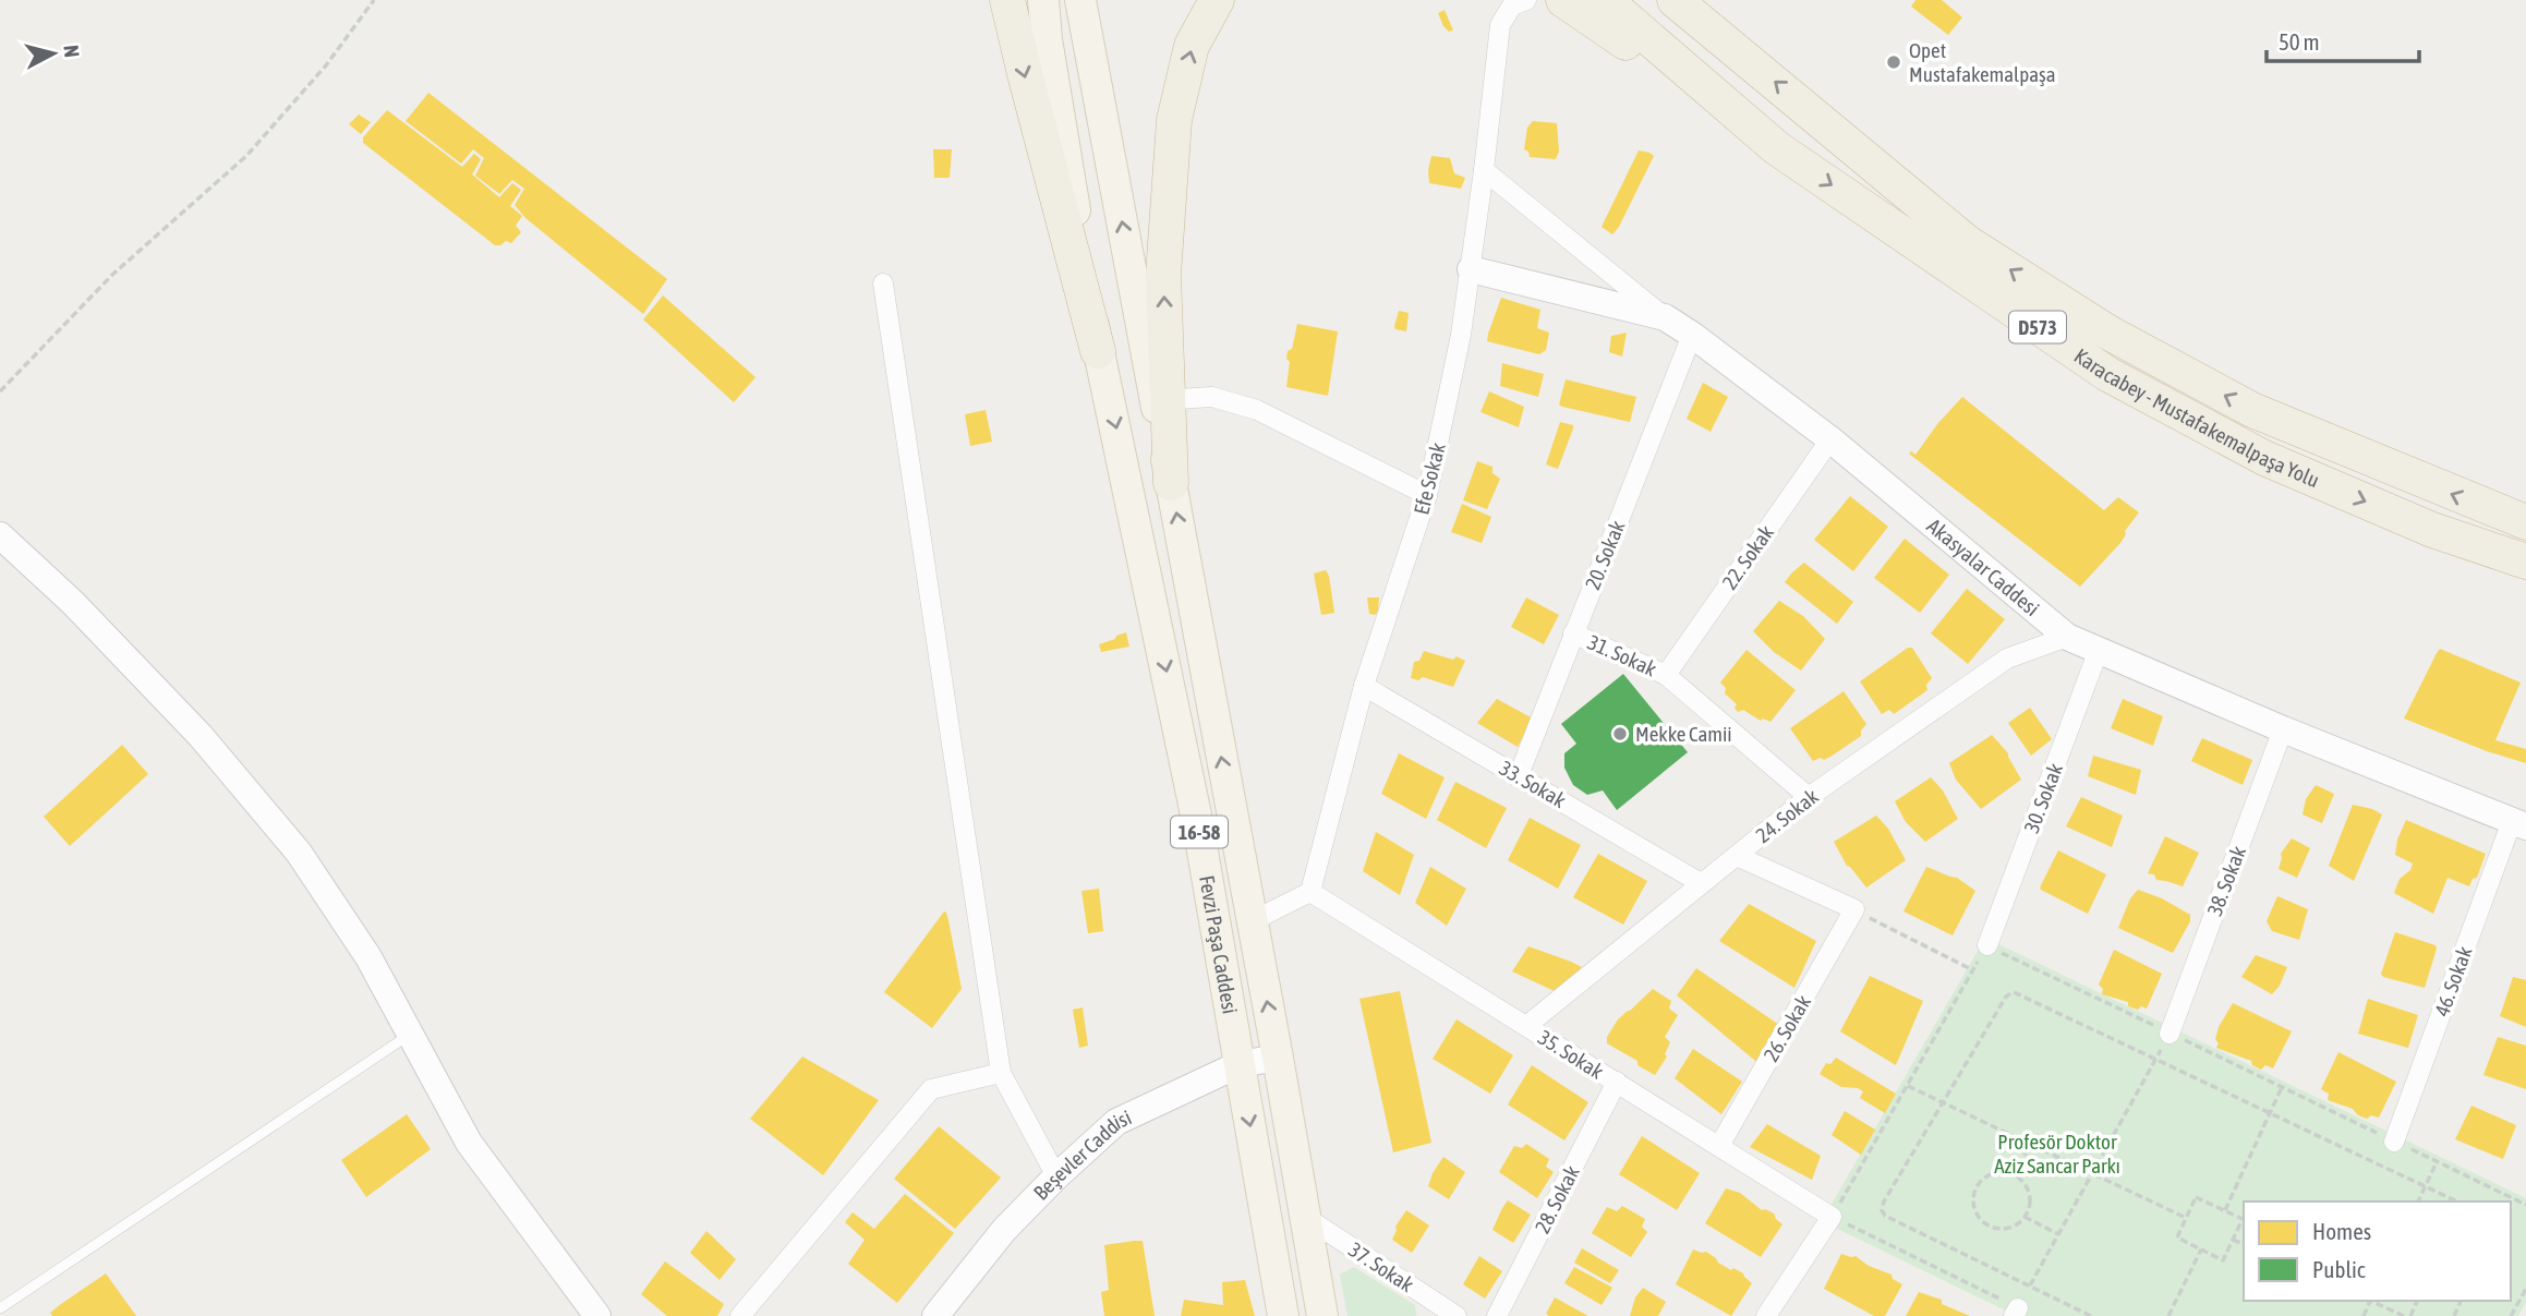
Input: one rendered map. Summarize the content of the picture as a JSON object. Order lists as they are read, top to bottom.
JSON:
{
  "streets": {
    "highway": ["D573", "Karacabey - Mustafakemalpaşa Yolu"],
    "main road": ["16-58", "Fevzi Paşa Caddesi"],
    "street": [
      "Efe Sokak",
      "20. Sokak",
      "22. Sokak",
      "Akasyalar Caddesi",
      "31. Sokak",
      "33. Sokak",
      "30. Sokak",
      "24. Sokak",
      "38. Sokak",
      "46. Sokak",
      "26. Sokak",
      "35. Sokak",
      "Beşevler Caddisi",
      "28. Sokak",
      "37. Sokak"
    ]
  },
  "crossings": [
    ["Karacabey - Mustafakemalpaşa Yolu", "Efe Sokak"],
    ["Efe Sokak", "Akasyalar Caddesi"],
    ["Efe Sokak", "33. Sokak"],
    ["Efe Sokak", "35. Sokak"],
    ["20. Sokak", "Akasyalar Caddesi"],
    ["20. Sokak", "31. Sokak"],
    ["20. Sokak", "33. Sokak"],
    ["22. Sokak", "Akasyalar Caddesi"],
    ["22. Sokak", "31. Sokak"],
    ["Akasyalar Caddesi", "30. Sokak"],
    ["Akasyalar Caddesi", "24. Sokak"],
    ["Akasyalar Caddesi", "38. Sokak"],
    ["Akasyalar Caddesi", "46. Sokak"],
    ["31. Sokak", "24. Sokak"],
    ["33. Sokak", "24. Sokak"],
    ["24. Sokak", "35. Sokak"],
    ["Fevzi Paşa Caddesi", "Beşevler Caddisi"],
    ["Fevzi Paşa Caddesi", "37. Sokak"],
    ["26. Sokak", "35. Sokak"],
    ["35. Sokak", "28. Sokak"]
  ],
  "parks": ["Profesör Doktor Aziz Sancar Parkı"],
  "places": ["Opet Mustafakemalpaşa", "Mekke Camii"],
  "legend": ["Homes", "Public"],
  "scale_bar": "50 m",
  "north": "right"
}
